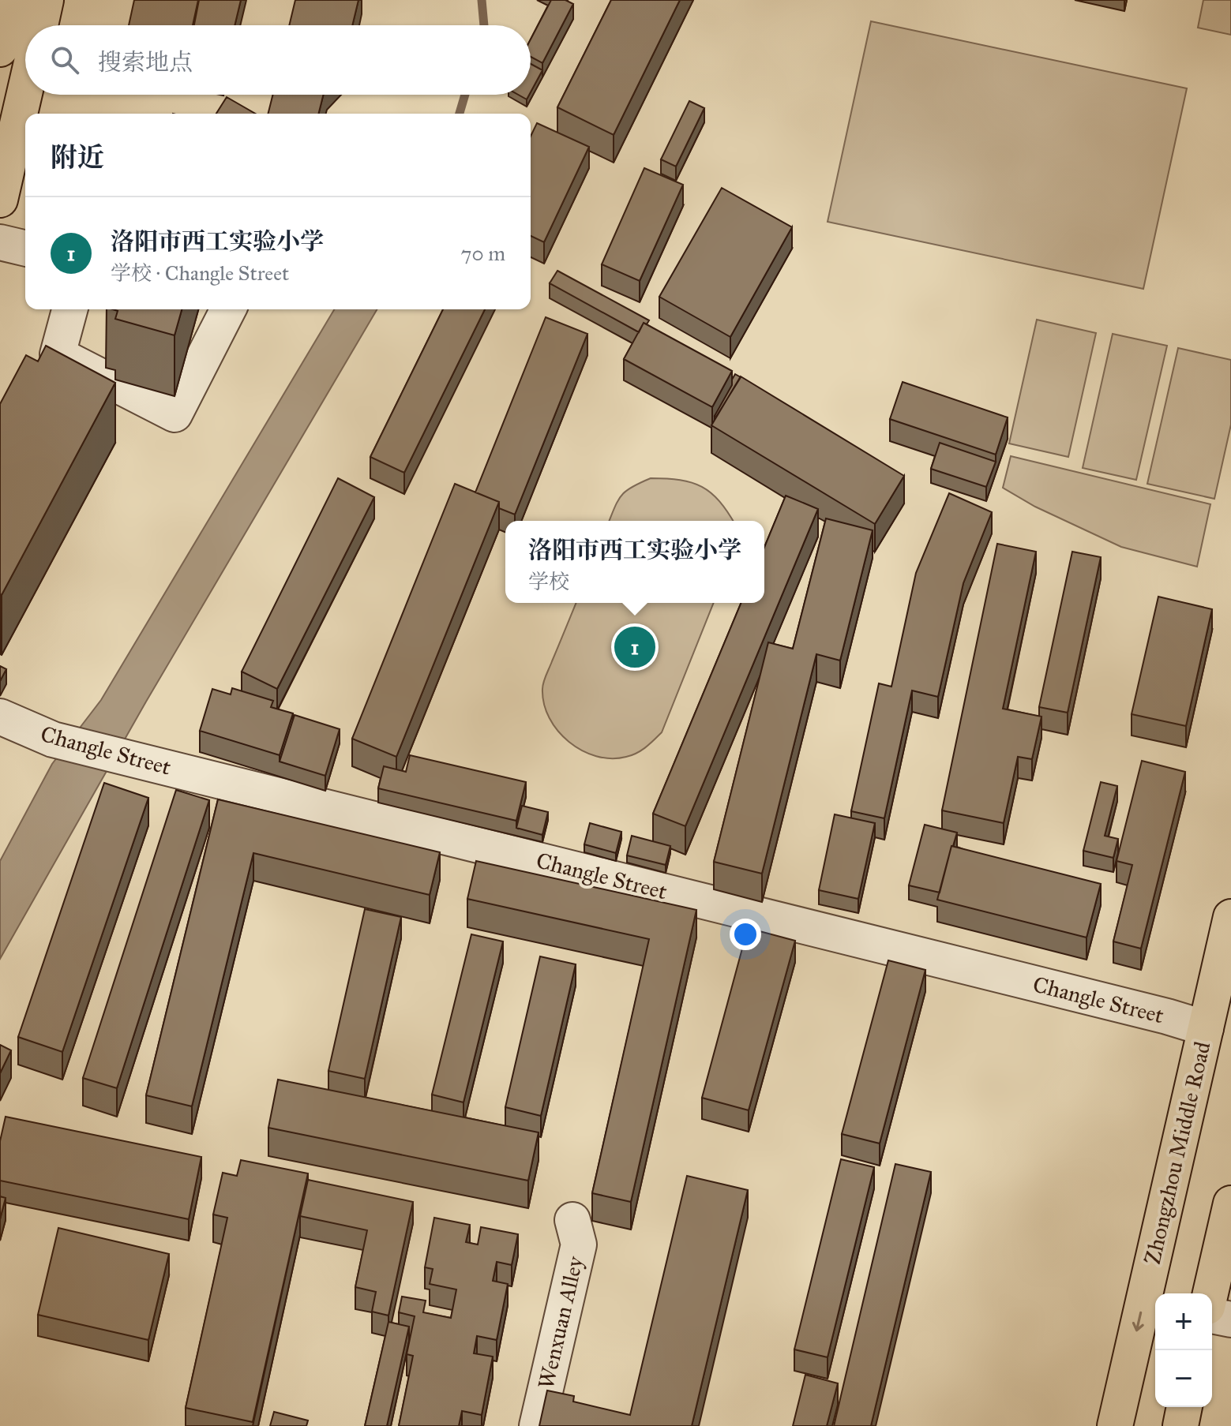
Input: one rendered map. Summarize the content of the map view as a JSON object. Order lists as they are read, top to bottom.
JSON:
{
  "streets": {
    "main road": ["Zhongzhou Middle Road"],
    "street": ["Changle Street", "Wenxuan Alley"]
  },
  "crossings": [
    ["Changle Street", "Zhongzhou Middle Road"]
  ],
  "one_way": ["Zhongzhou Middle Road"],
  "page": {
    "search": "搜索地点",
    "heading": "附近",
    "list": [
      {
        "mark": "1",
        "name": "洛阳市西工实验小学",
        "note": "学校 · Changle Street",
        "value": "70 m"
      }
    ],
    "popup": ["洛阳市西工实验小学", "学校"],
    "pins": "1",
    "map_buttons": ["+", "−"]
  }
}
